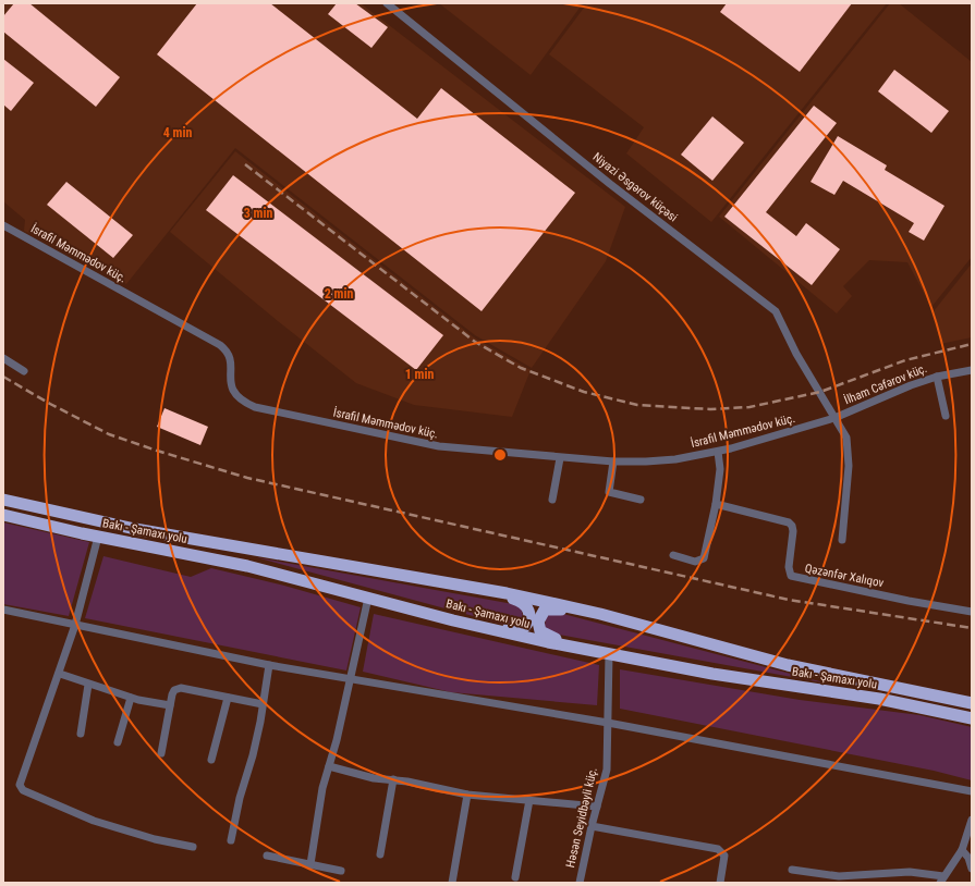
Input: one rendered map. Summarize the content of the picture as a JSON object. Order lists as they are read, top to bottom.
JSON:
{
  "streets": {
    "highway": ["Bakı - Şamaxı yolu"],
    "street": [
      "Niyazi Əsgərov küçəsi",
      "İsrafil Məmmədov küç.",
      "İlham Cəfərov küç.",
      "Qəzənfər Xalıqov",
      "Həsən Seyidbəyli küç."
    ]
  },
  "crossings": [
    ["Niyazi Əsgərov küçəsi", "İsrafil Məmmədov küç."],
    ["Niyazi Əsgərov küçəsi", "İlham Cəfərov küç."],
    ["İsrafil Məmmədov küç.", "İlham Cəfərov küç."],
    ["Bakı - Şamaxı yolu", "Həsən Seyidbəyli küç."]
  ],
  "rings": [
    "4 min",
    "3 min",
    "2 min",
    "1 min"
  ]
}
